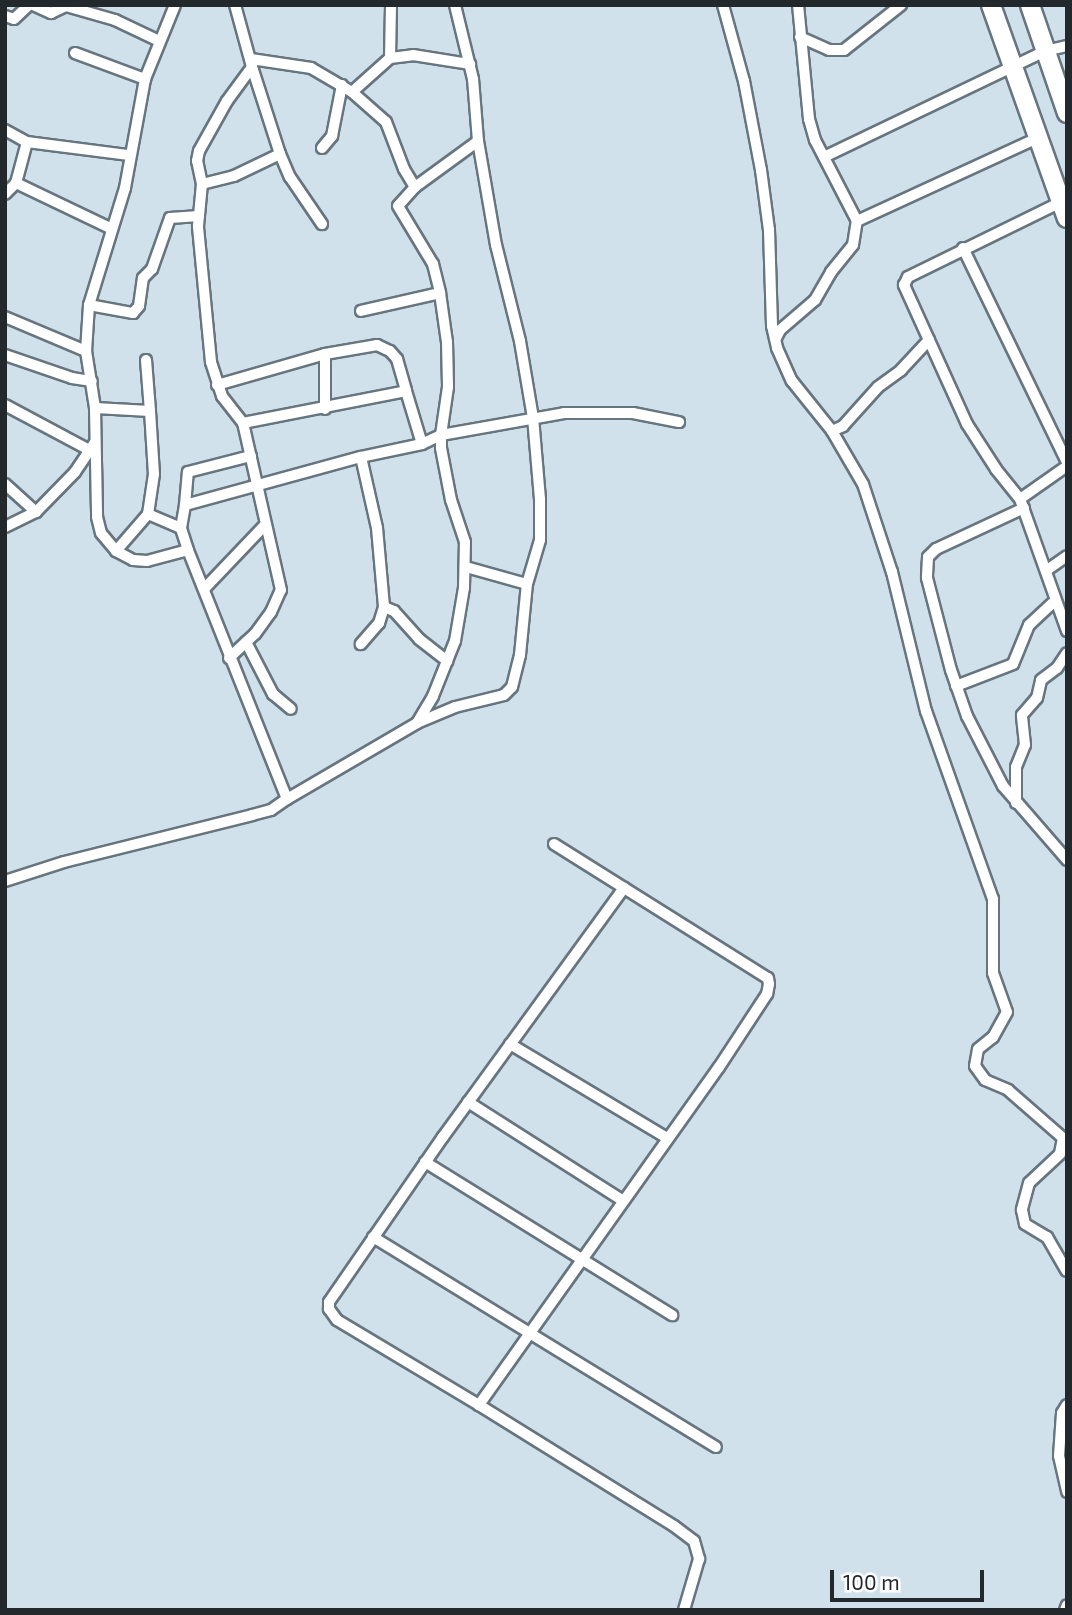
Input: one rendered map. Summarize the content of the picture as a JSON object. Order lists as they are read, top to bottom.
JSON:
{
  "scale_bar": "100 m"
}
